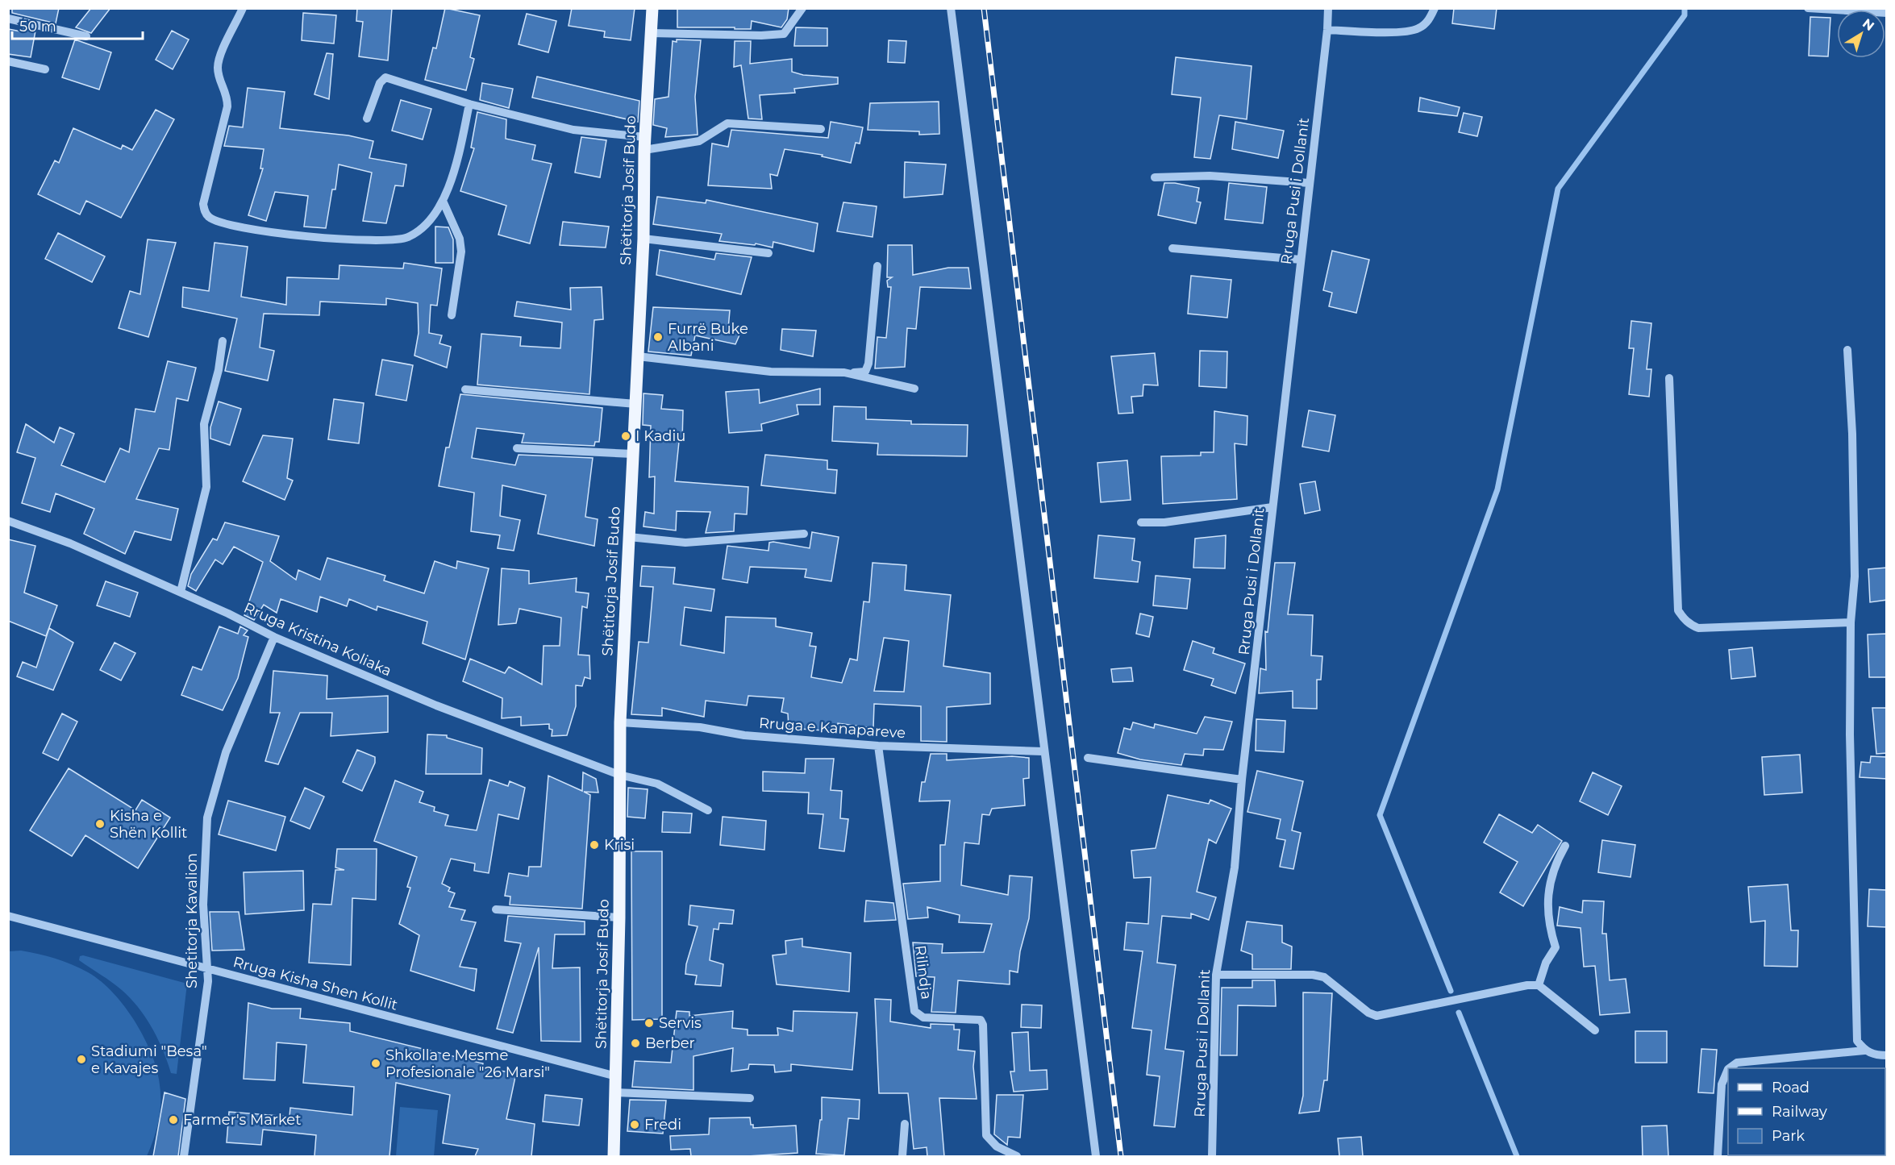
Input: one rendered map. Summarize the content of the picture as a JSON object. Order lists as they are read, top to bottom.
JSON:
{
  "streets": {
    "main road": ["Shëtitorja Josif Budo"],
    "street": [
      "Rruga Pusi i Dollanit",
      "Rruga Kristina Koliaka",
      "Rruga e Kanapareve",
      "Shetitorja Kavalion",
      "Rilindja",
      "Rruga Kisha Shen Kollit"
    ]
  },
  "crossings": [
    ["Shëtitorja Josif Budo", "Rruga Kristina Koliaka"],
    ["Shëtitorja Josif Budo", "Rruga e Kanapareve"],
    ["Shëtitorja Josif Budo", "Rruga Kisha Shen Kollit"],
    ["Rruga Kristina Koliaka", "Shetitorja Kavalion"],
    ["Rruga e Kanapareve", "Rilindja"],
    ["Shetitorja Kavalion", "Rruga Kisha Shen Kollit"]
  ],
  "places": [
    "Furrë Buke Albani",
    "I Kadiu",
    "Kisha e Shën Kollit",
    "Krisi",
    "Servis",
    "Berber",
    "Stadiumi \"Besa\" e Kavajes",
    "Shkolla e Mesme Profesionale \"26 Marsi\"",
    "Farmer's Market",
    "Fredi"
  ],
  "legend": ["Road", "Railway", "Park"],
  "scale_bar": "50 m",
  "north": "top right"
}
